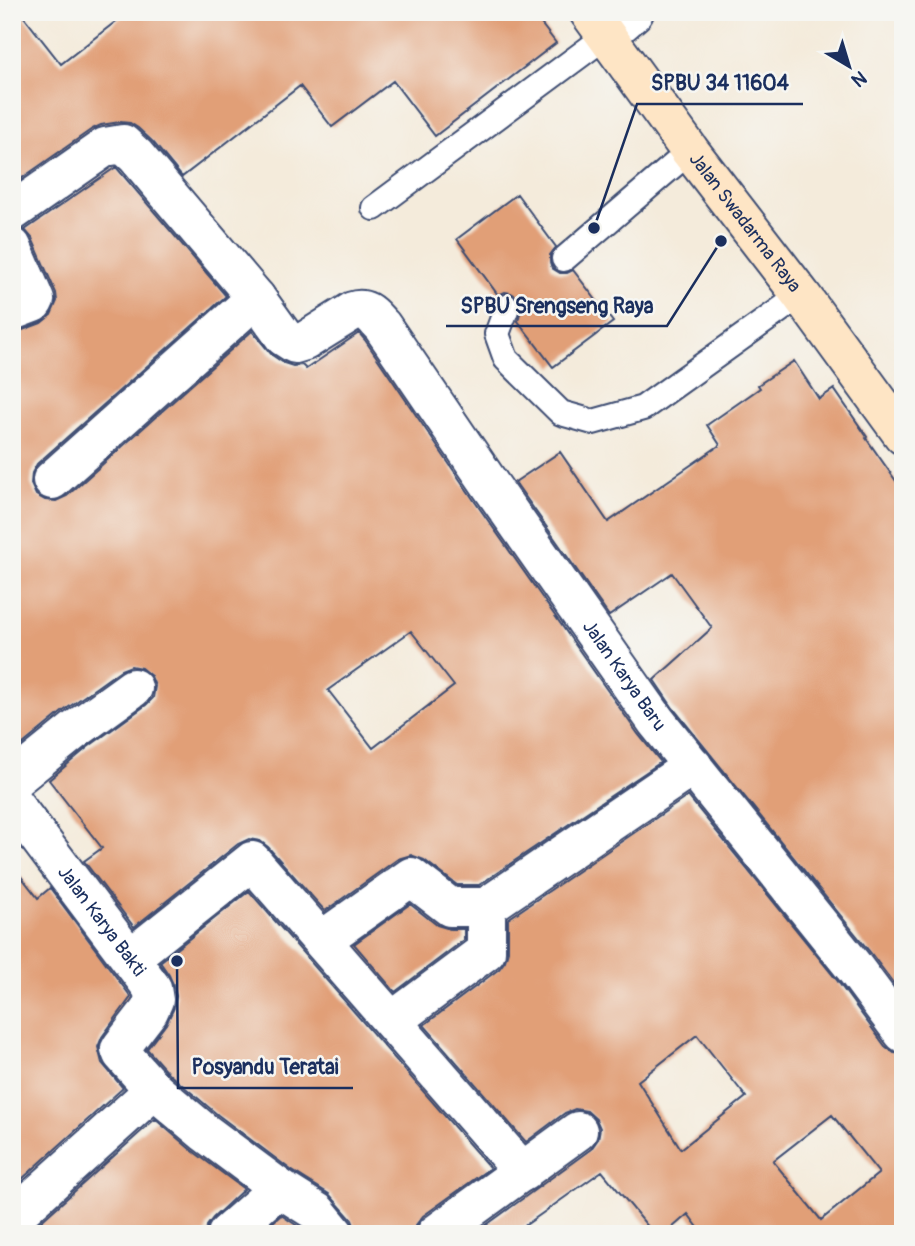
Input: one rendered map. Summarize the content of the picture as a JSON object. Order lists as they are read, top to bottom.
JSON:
{
  "streets": {
    "main road": ["Jalan Swadarma Raya"],
    "street": ["Jalan Karya Baru", "Jalan Karya Bakti"]
  },
  "places": ["SPBU 34 11604", "SPBU Srengseng Raya", "Posyandu Teratai"],
  "north": "bottom right"
}
